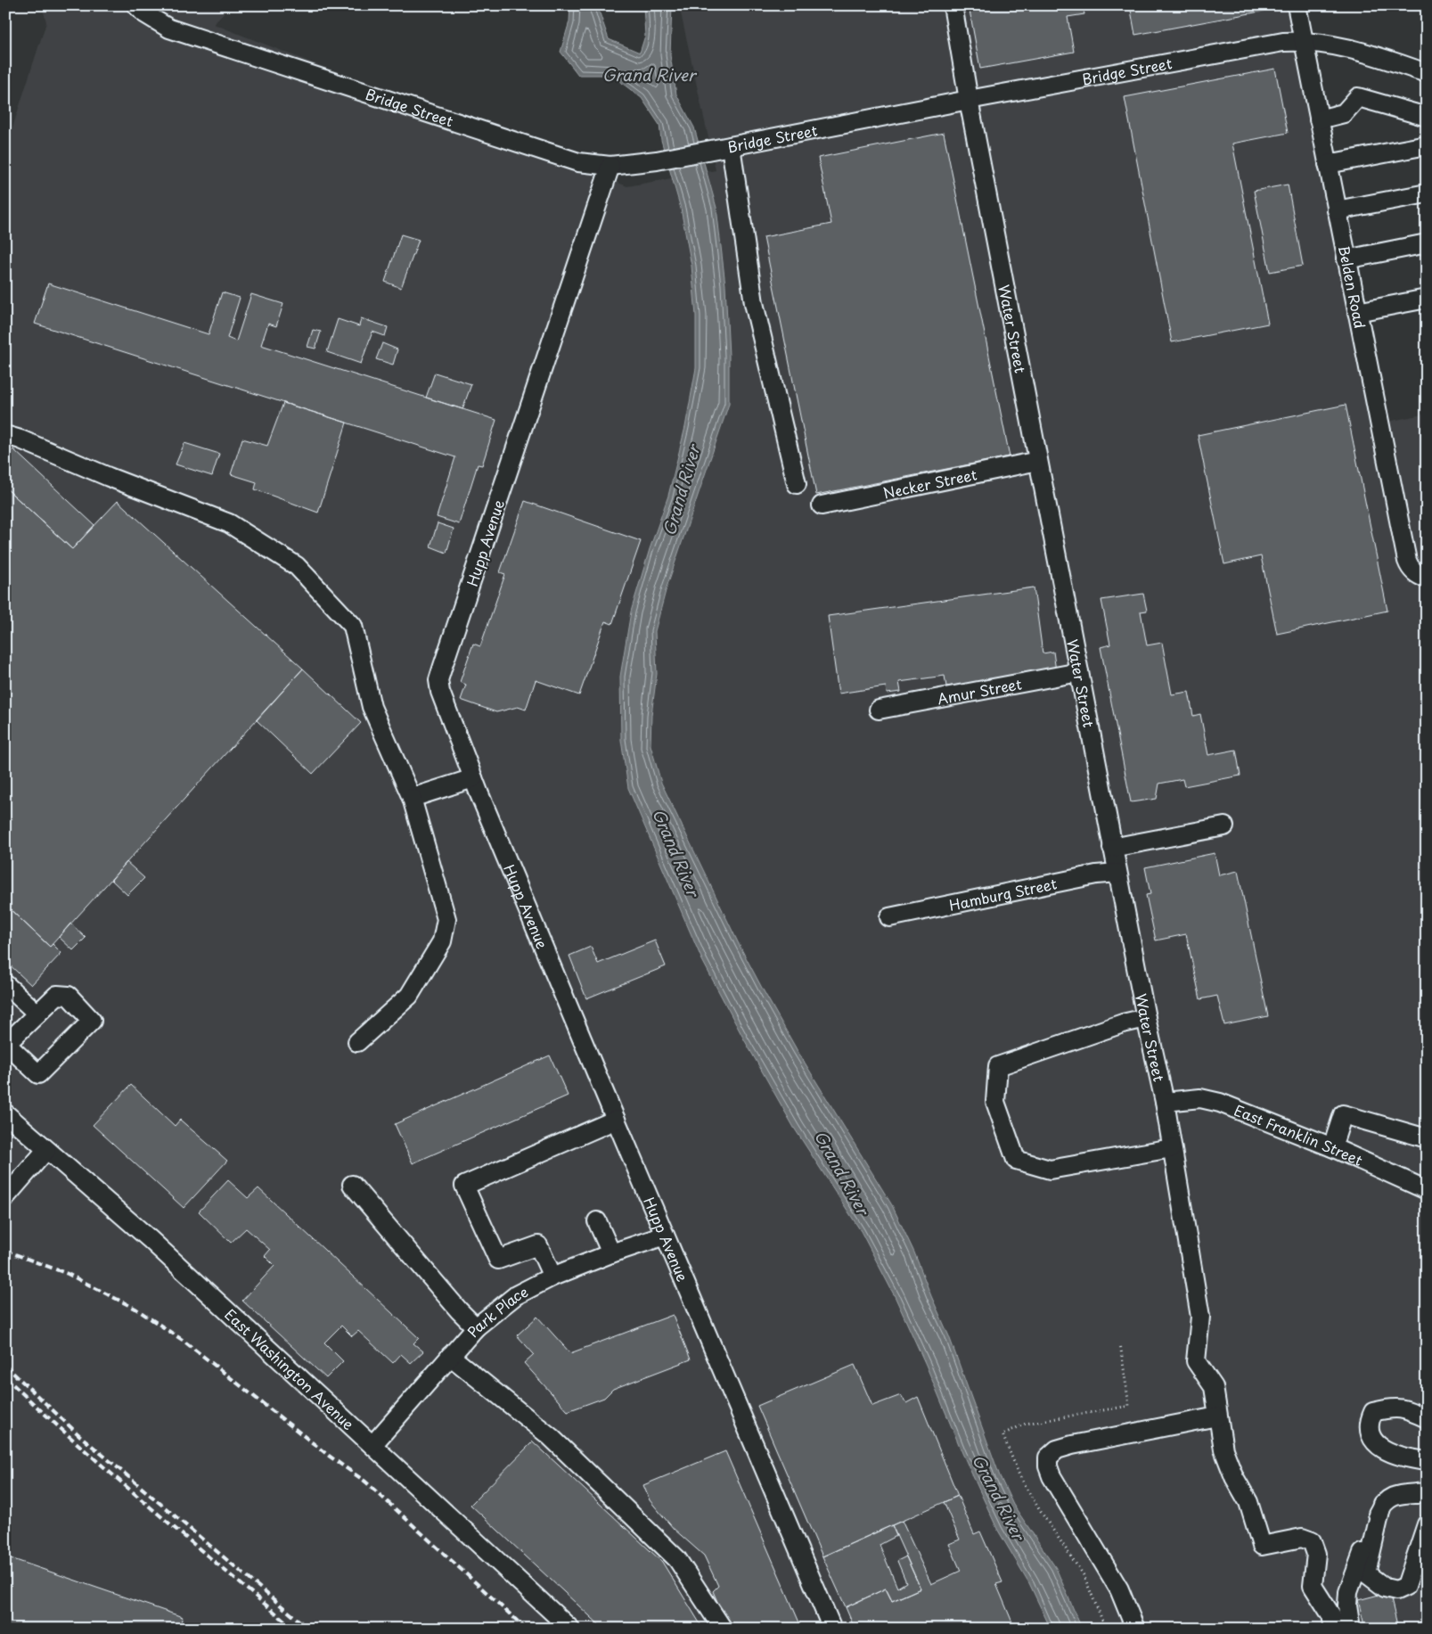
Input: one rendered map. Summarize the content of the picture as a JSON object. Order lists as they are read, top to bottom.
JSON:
{
  "streets": {
    "street": [
      "Bridge Street",
      "Belden Road",
      "Water Street",
      "Necker Street",
      "Hupp Avenue",
      "Amur Street",
      "Hamburg Street",
      "East Franklin Street",
      "Park Place",
      "East Washington Avenue"
    ]
  },
  "crossings": [
    ["Bridge Street", "Belden Road"],
    ["Bridge Street", "Water Street"],
    ["Bridge Street", "Hupp Avenue"],
    ["Water Street", "Necker Street"],
    ["Water Street", "Amur Street"],
    ["Water Street", "Hamburg Street"],
    ["Water Street", "East Franklin Street"],
    ["Hupp Avenue", "Park Place"],
    ["Park Place", "East Washington Avenue"]
  ],
  "water": ["Grand River"]
}
